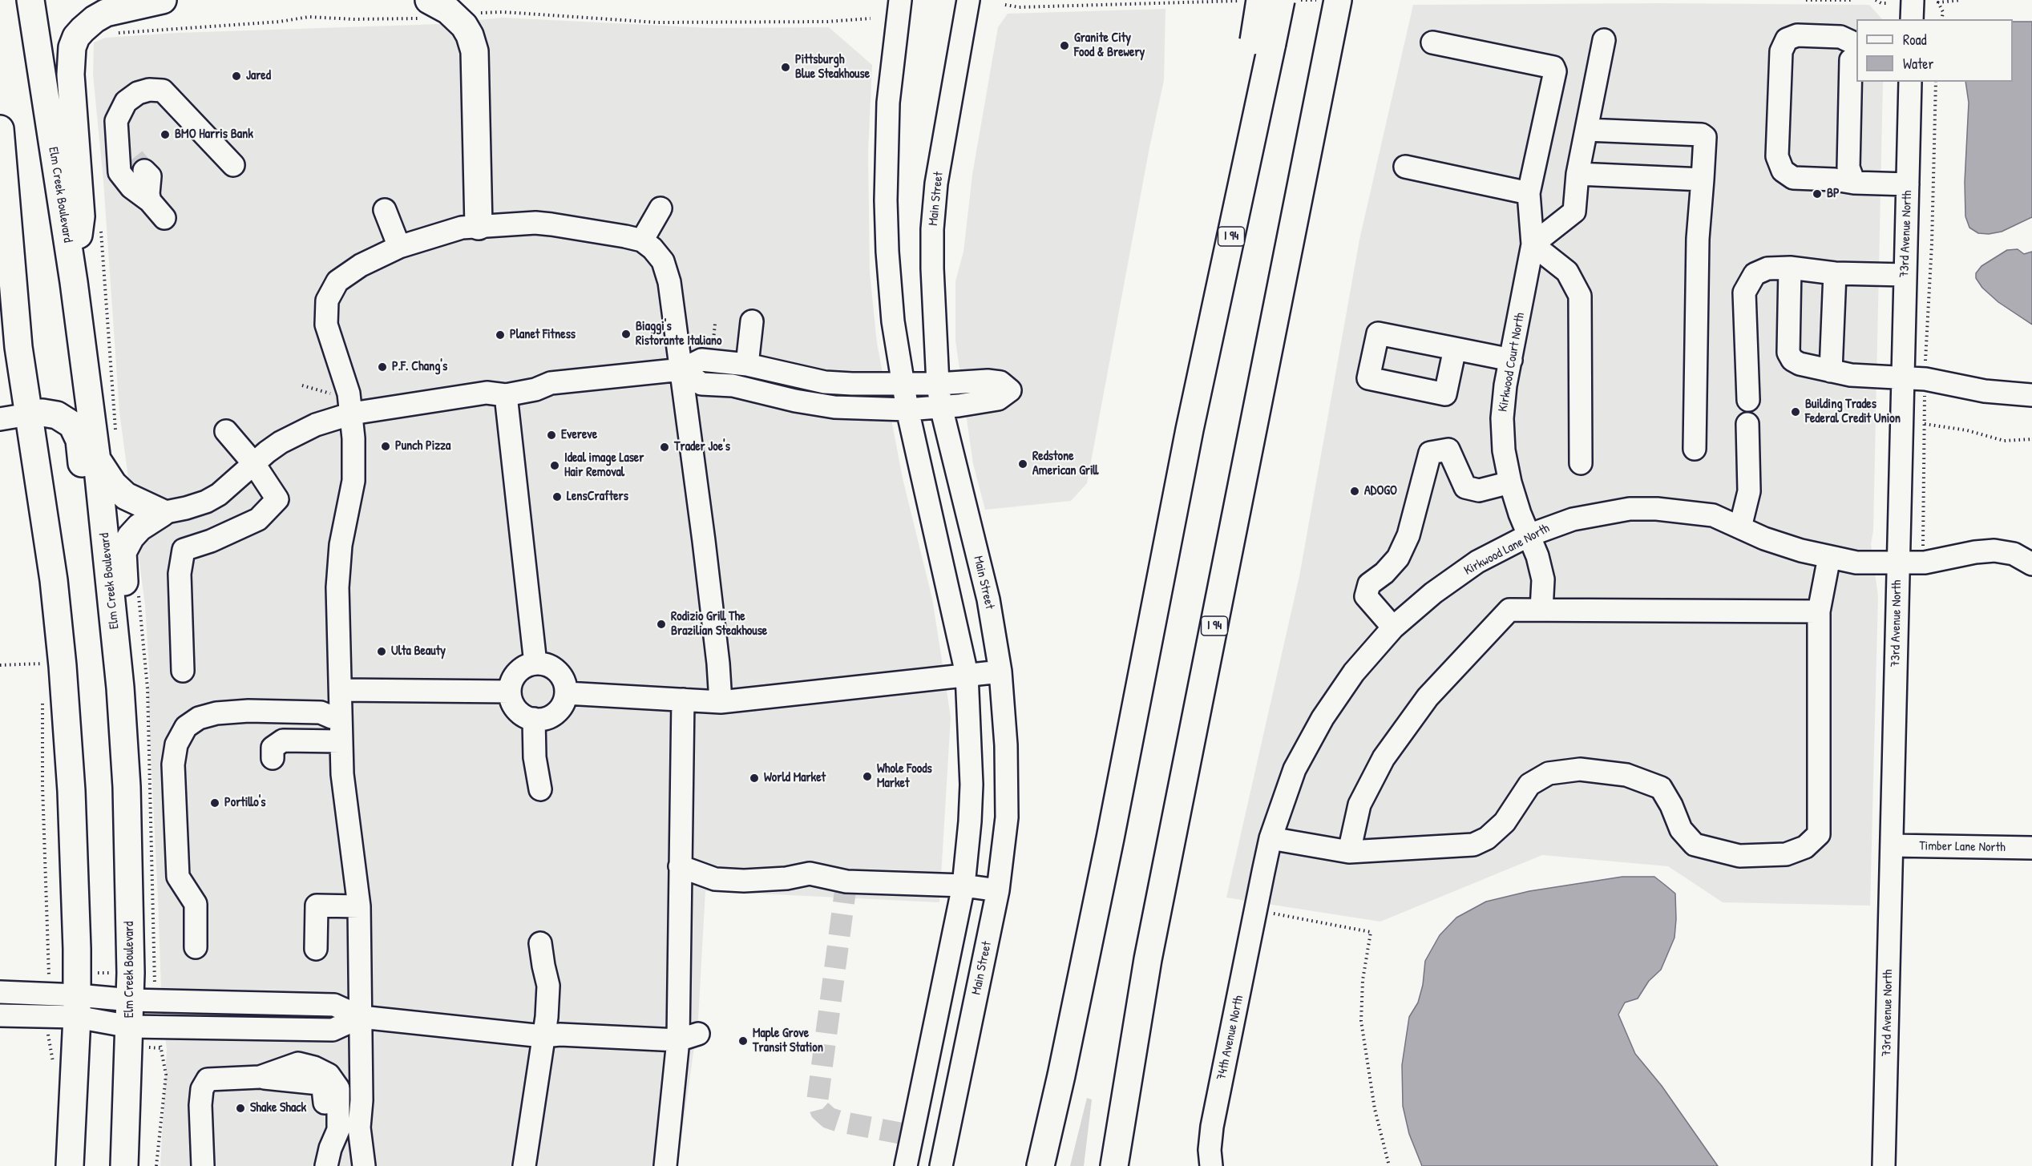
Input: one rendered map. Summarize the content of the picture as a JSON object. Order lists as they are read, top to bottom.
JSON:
{
  "streets": {
    "main road": ["Elm Creek Boulevard", "I 94"],
    "street": [
      "Main Street",
      "73rd Avenue North",
      "Kirkwood Court North",
      "Kirkwood Lane North",
      "Timber Lane North",
      "74th Avenue North"
    ]
  },
  "crossings": [
    ["73rd Avenue North", "Kirkwood Lane North"],
    ["73rd Avenue North", "Timber Lane North"],
    ["Kirkwood Court North", "Kirkwood Lane North"],
    ["Kirkwood Lane North", "74th Avenue North"]
  ],
  "places": [
    "Granite City Food & Brewery",
    "Pittsburgh Blue Steakhouse",
    "Jared",
    "BMO Harris Bank",
    "BP",
    "Biaggi's Ristorante Italiano",
    "Planet Fitness",
    "P.F. Chang's",
    "Building Trades Federal Credit Union",
    "Evereve",
    "Punch Pizza",
    "Trader Joe's",
    "Redstone American Grill",
    "Ideal image Laser Hair Removal",
    "ADOGO",
    "LensCrafters",
    "Rodizio Grill The Brazilian Steakhouse",
    "Ulta Beauty",
    "Whole Foods Market",
    "World Market",
    "Portillo's",
    "Maple Grove Transit Station",
    "Shake Shack"
  ],
  "legend": ["Road", "Water"]
}
